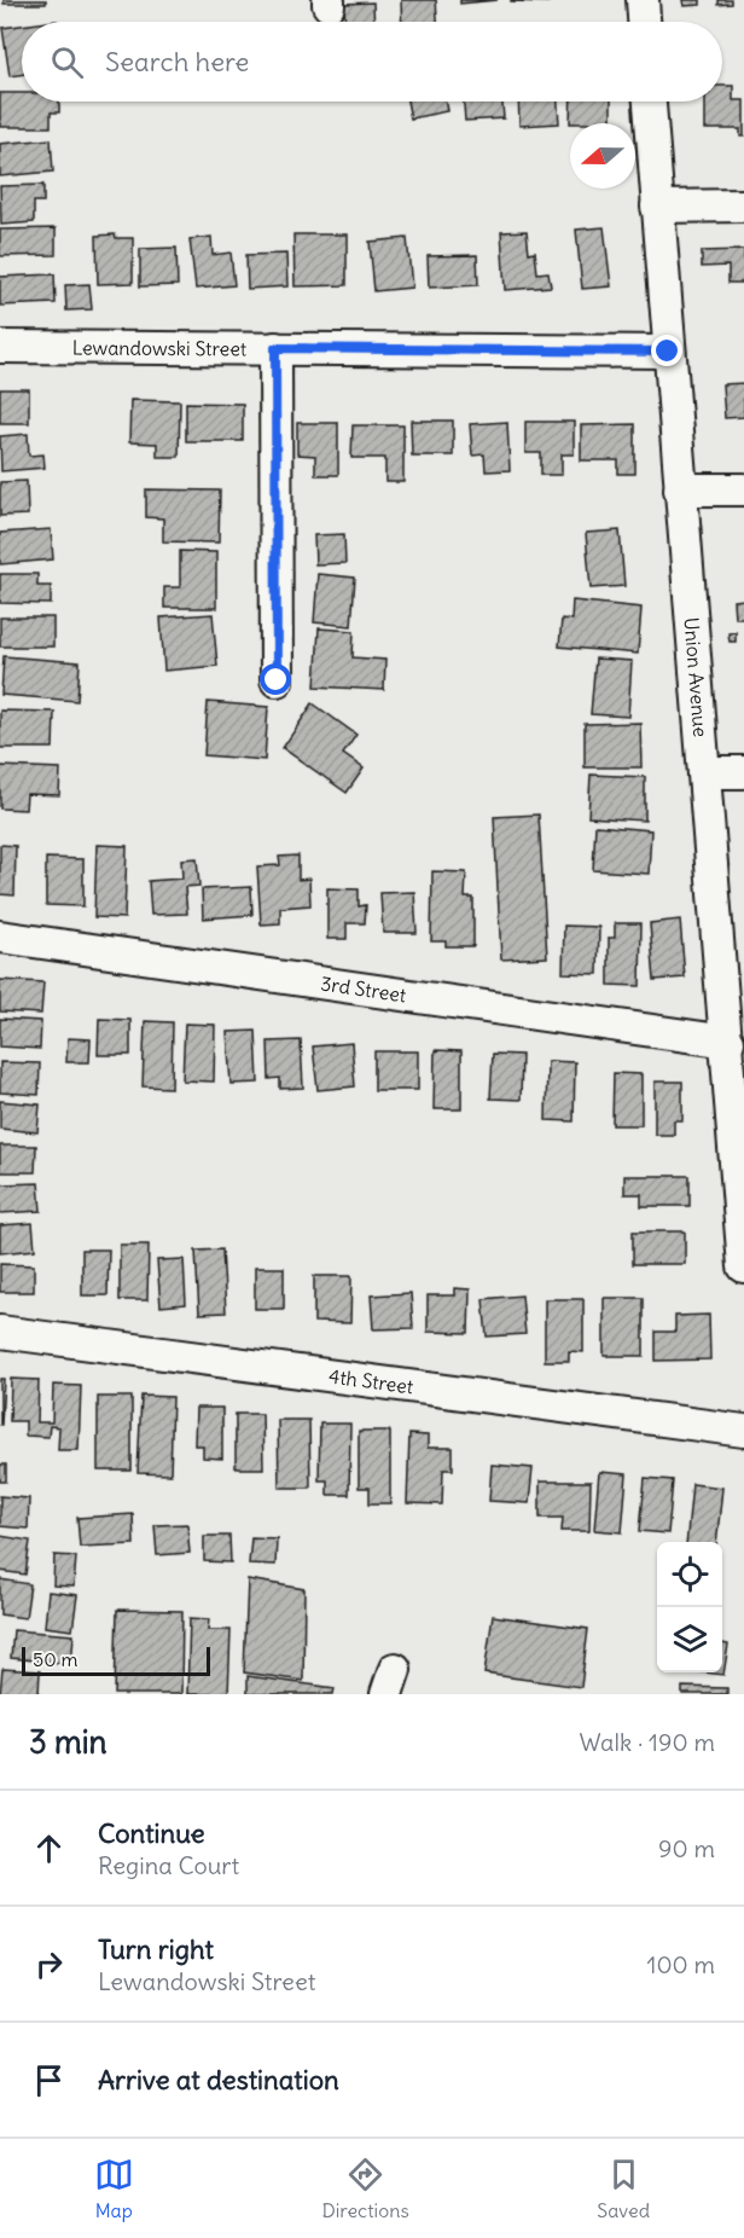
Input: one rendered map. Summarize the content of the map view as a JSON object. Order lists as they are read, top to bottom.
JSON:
{
  "streets": {
    "street": [
      "Lewandowski Street",
      "Union Avenue",
      "3rd Street",
      "4th Street"
    ]
  },
  "crossings": [
    ["Lewandowski Street", "Union Avenue"],
    ["Union Avenue", "3rd Street"]
  ],
  "scale_bar": "50 m",
  "north": "left",
  "page": {
    "search": "Search here",
    "scale": "50 m",
    "heading": ["3 min", "Walk · 190 m"],
    "list": [
      ["Continue", "Regina Court", "90 m"],
      ["Turn right", "Lewandowski Street", "100 m"],
      "Arrive at destination"
    ],
    "nav": ["Map", "Directions", "Saved"]
  }
}
